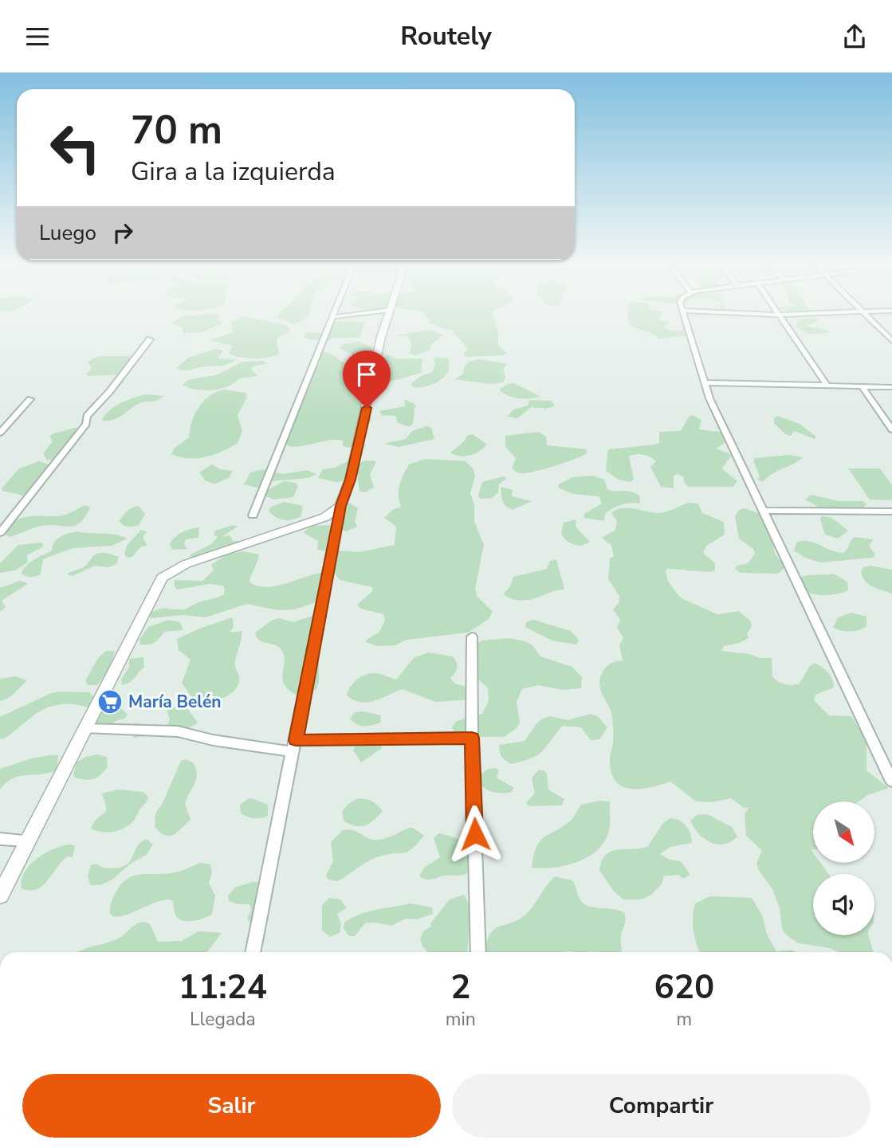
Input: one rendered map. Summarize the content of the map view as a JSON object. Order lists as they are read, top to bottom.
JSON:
{
  "places": {
    "supermarket": ["María Belén"]
  },
  "north": "bottom right",
  "page": {
    "header": "Routely",
    "turn": ["70 m", "Gira a la izquierda"],
    "then": "Luego",
    "eta": [
      "11:24",
      "Llegada",
      "2",
      "min",
      "620",
      "m"
    ],
    "buttons": ["Salir", "Compartir"]
  }
}
